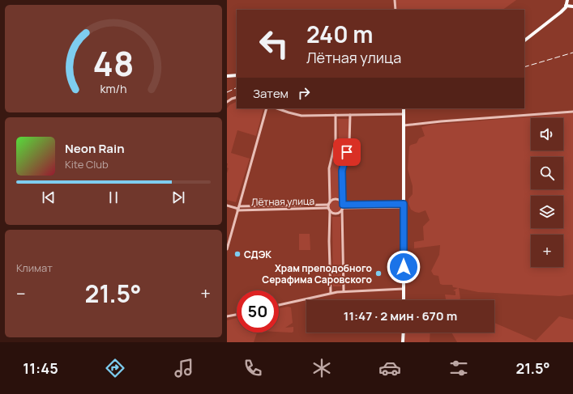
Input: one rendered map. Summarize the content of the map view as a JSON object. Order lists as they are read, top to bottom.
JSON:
{
  "streets": {
    "street": ["Лётная улица"]
  },
  "places": ["СДЭК", "Храм преподобного Серафима Саровского"],
  "page": {
    "turn": ["240 m", "Лётная улица"],
    "then": "Затем",
    "map_buttons": "+",
    "song": ["Neon Rain", "Kite Club"],
    "tile": "Климат",
    "heat": ["−", "21.5°", "+"],
    "limit": "50",
    "trip": "11:47 · 2 мин · 670 m",
    "tabs": ["11:45", "21.5°"],
    "gauge": ["48", "km/h"]
  }
}
